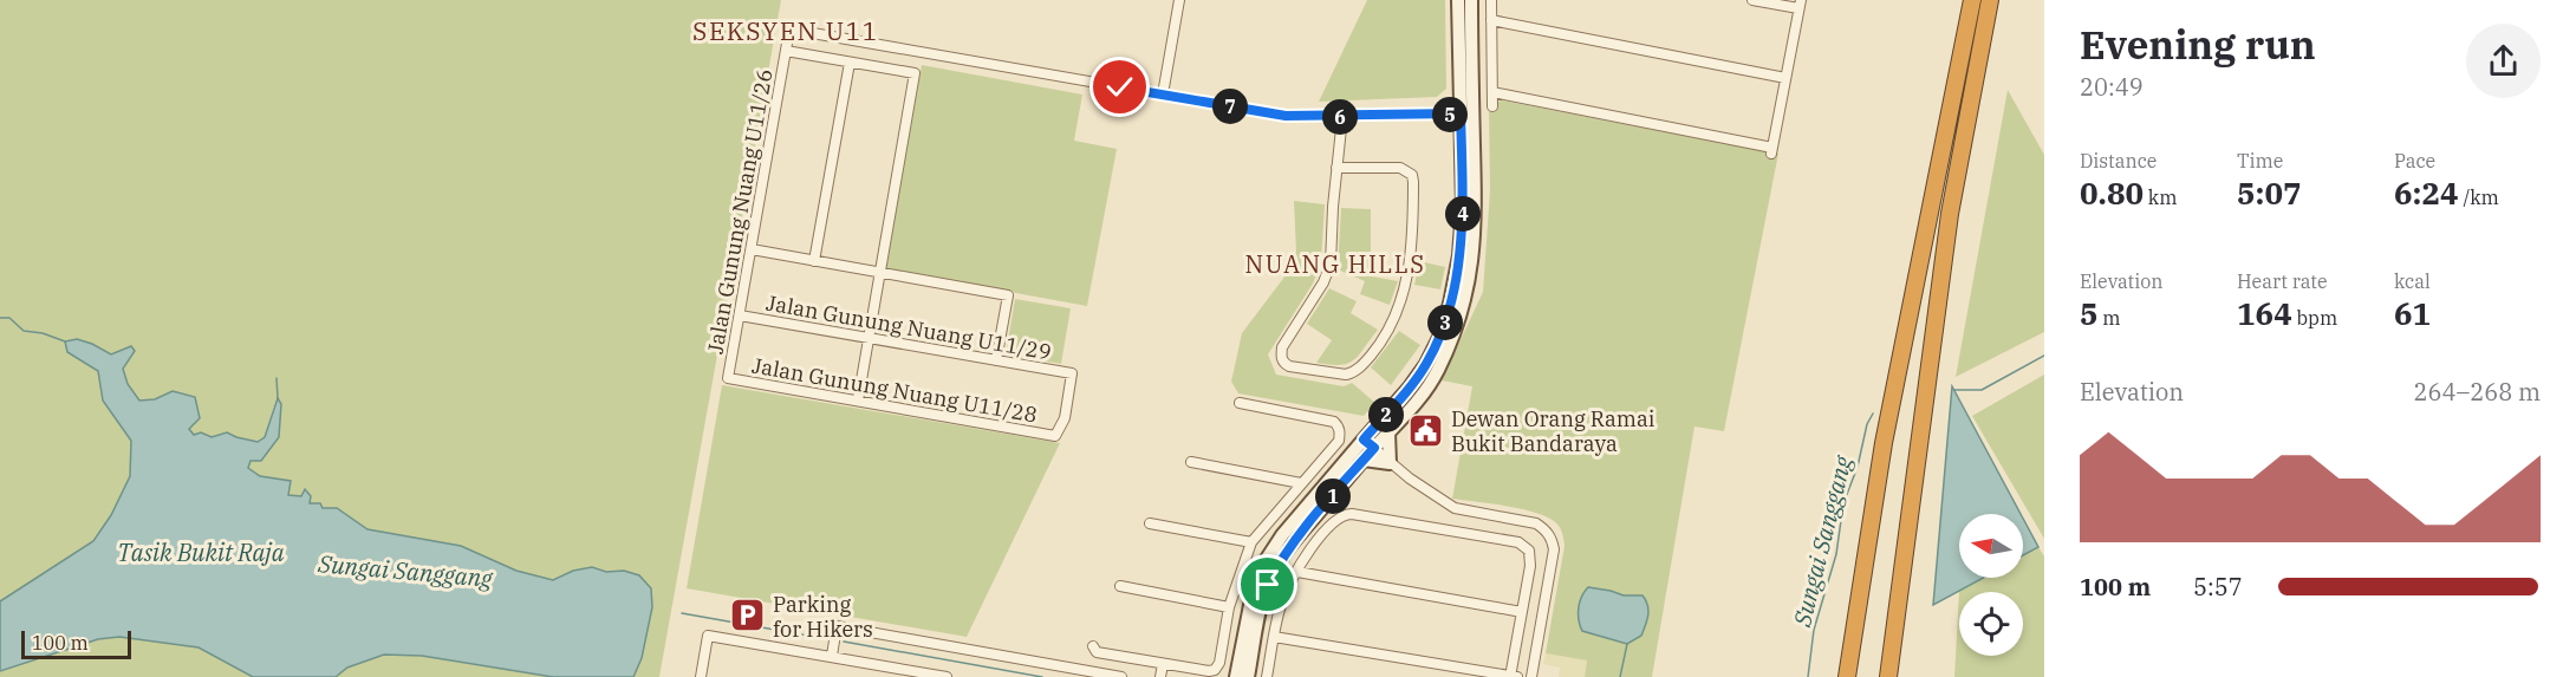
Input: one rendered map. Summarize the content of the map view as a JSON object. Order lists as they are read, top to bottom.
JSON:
{
  "streets": {
    "street": ["Jalan Gunung Nuang U11/26", "Jalan Gunung Nuang U11/29", "Jalan Gunung Nuang U11/28"]
  },
  "crossings": [
    ["Jalan Gunung Nuang U11/26", "Jalan Gunung Nuang U11/29"],
    ["Jalan Gunung Nuang U11/26", "Jalan Gunung Nuang U11/28"],
    ["Jalan Gunung Nuang U11/29", "Jalan Gunung Nuang U11/28"]
  ],
  "districts": ["SEKSYEN U11", "NUANG HILLS"],
  "water": ["Sungai Sanggang", "Tasik Bukit Raja"],
  "places": {
    "public building": ["Dewan Orang Ramai Bukit Bandaraya"],
    "parking": ["Parking for Hikers"]
  },
  "scale_bar": "100 m",
  "north": "left",
  "page": {
    "heading": ["Evening run", "20:49"],
    "pins": [
      "7",
      "5",
      "6",
      "4",
      "3",
      "2",
      "1"
    ],
    "stats": [
      ["Distance", "0.80 km"],
      ["Time", "5:07"],
      ["Pace", "6:24 /km"],
      ["Elevation", "5 m"],
      ["Heart rate", "164 bpm"],
      ["kcal", "61"]
    ],
    "chart": ["Elevation", "264–268 m"],
    "list": [
      {
        "name": "100 m",
        "note": "5:57"
      }
    ],
    "scale": "100 m"
  }
}
